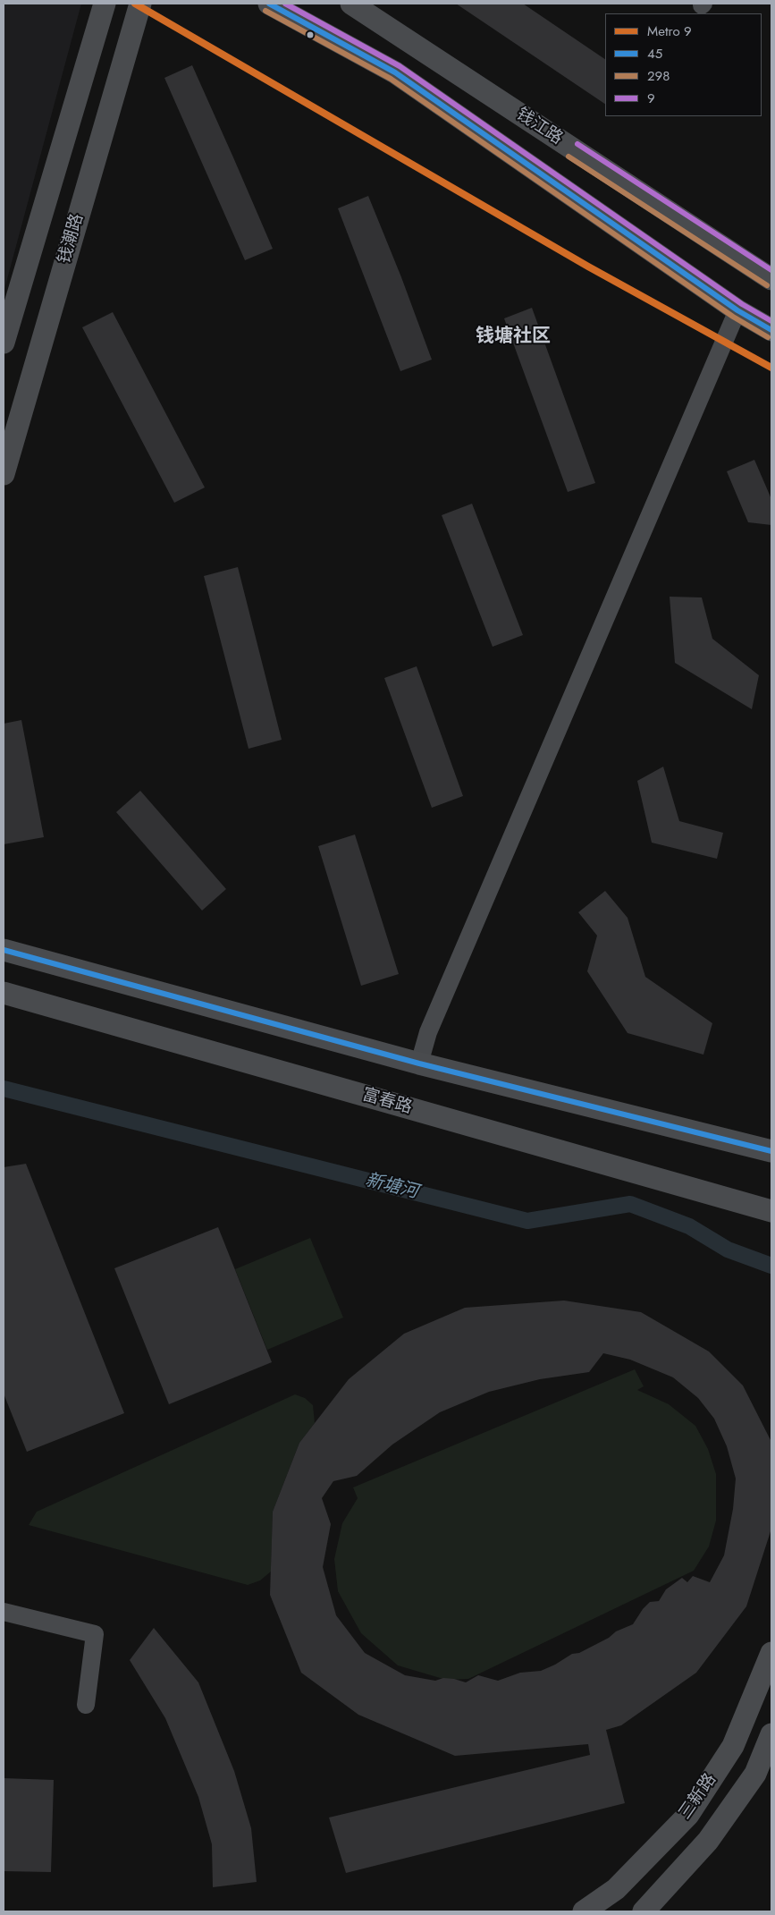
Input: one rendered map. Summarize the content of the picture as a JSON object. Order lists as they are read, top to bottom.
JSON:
{
  "streets": {
    "main road": [
      "钱江路",
      "钱潮路",
      "富春路",
      "三新路"
    ]
  },
  "districts": ["钱塘社区"],
  "water": ["新塘河"],
  "lines": [
    "metro line 9",
    "transit line 45",
    "transit line 9",
    "transit line 298"
  ],
  "legend": [
    "Metro 9",
    "45",
    "298",
    "9"
  ]
}
